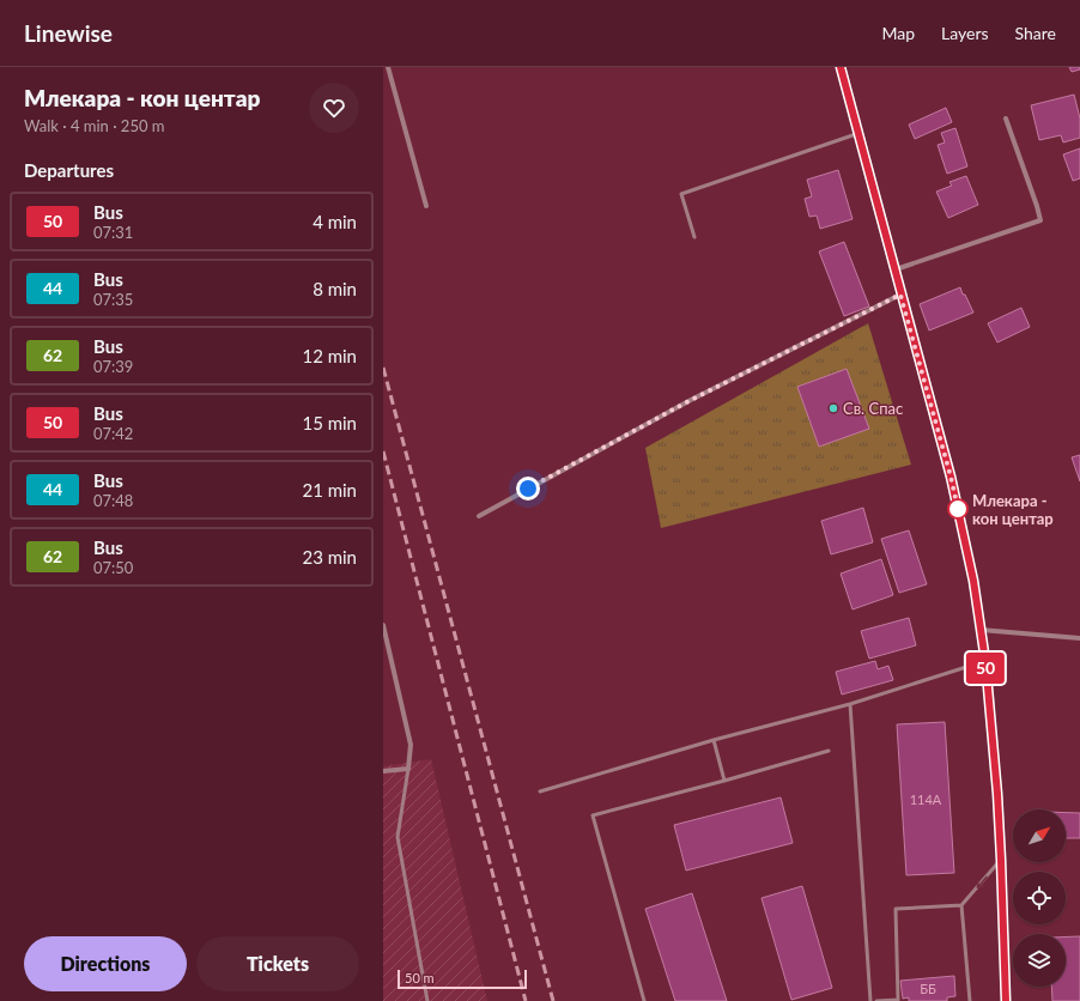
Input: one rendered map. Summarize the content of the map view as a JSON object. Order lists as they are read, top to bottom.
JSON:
{
  "places": ["Св. Спас", "Млекара - кон центар"],
  "lines": ["bus line 50"],
  "house_numbers": ["114А", "ББ"],
  "scale_bar": "50 m",
  "north": "top right",
  "page": {
    "header": "Linewise",
    "nav": ["Map", "Layers", "Share"],
    "heading": [
      ["Млекара - кон центар", "Walk · 4 min · 250 m"],
      "Departures"
    ],
    "on_map": "50",
    "list": [
      {
        "mark": "50",
        "name": "Bus",
        "note": "07:31",
        "value": "4 min"
      },
      {
        "mark": "44",
        "name": "Bus",
        "note": "07:35",
        "value": "8 min"
      },
      {
        "mark": "62",
        "name": "Bus",
        "note": "07:39",
        "value": "12 min"
      },
      {
        "mark": "50",
        "name": "Bus",
        "note": "07:42",
        "value": "15 min"
      },
      {
        "mark": "44",
        "name": "Bus",
        "note": "07:48",
        "value": "21 min"
      },
      {
        "mark": "62",
        "name": "Bus",
        "note": "07:50",
        "value": "23 min"
      }
    ],
    "buttons": ["Directions", "Tickets"],
    "scale": "50 m"
  }
}
